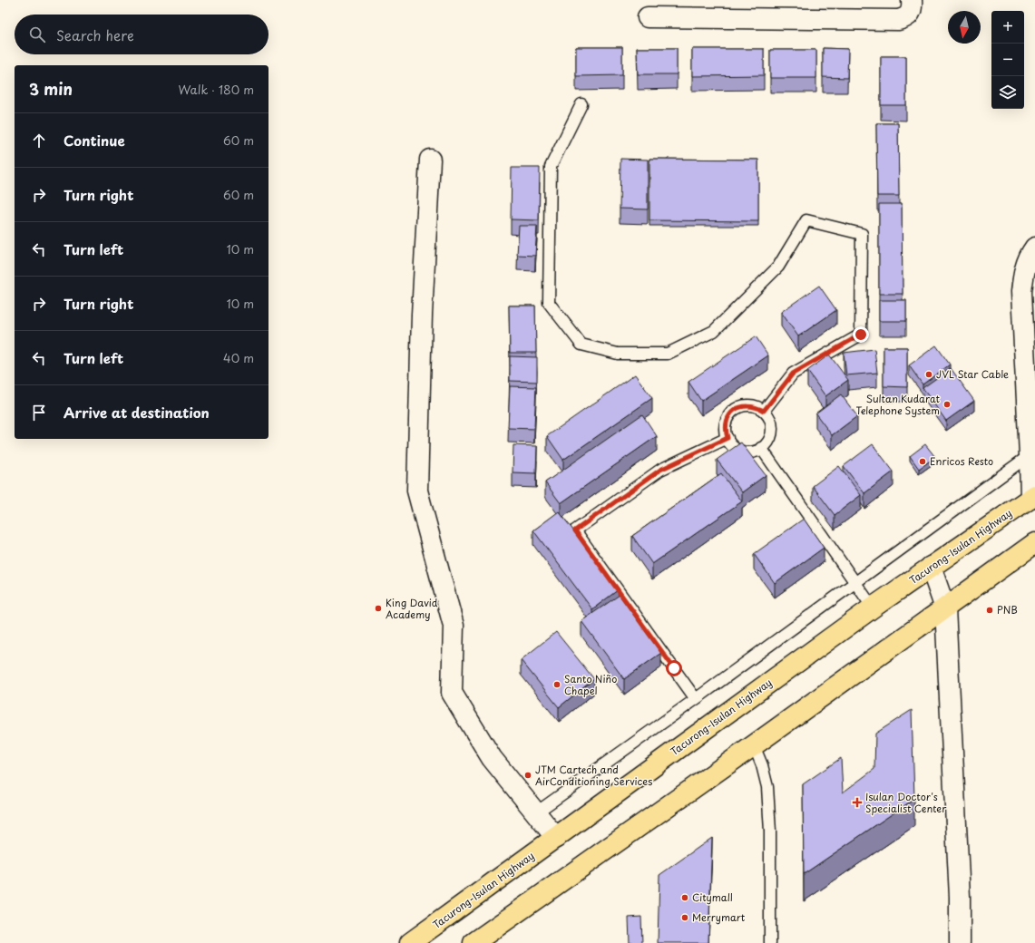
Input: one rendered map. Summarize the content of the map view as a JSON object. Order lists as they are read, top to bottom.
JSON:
{
  "streets": {
    "highway": ["Tacurong-Isulan Highway"]
  },
  "places": {
    "other": [
      "JVL Star Cable",
      "Sultan Kudarat Telephone System",
      "Enricos Resto",
      "King David Academy",
      "PNB",
      "Santo Niño Chapel",
      "JTM Cartech and AirConditioning Services",
      "Citymall",
      "Merrymart"
    ],
    "health": ["Isulan Doctor's Specialist Center"]
  },
  "north": "bottom",
  "page": {
    "map_buttons": ["+", "−"],
    "search": "Search here",
    "heading": ["3 min", "Walk · 180 m"],
    "list": [
      ["Continue", "60 m"],
      ["Turn right", "60 m"],
      ["Turn left", "10 m"],
      ["Turn right", "10 m"],
      ["Turn left", "40 m"],
      "Arrive at destination"
    ]
  }
}
